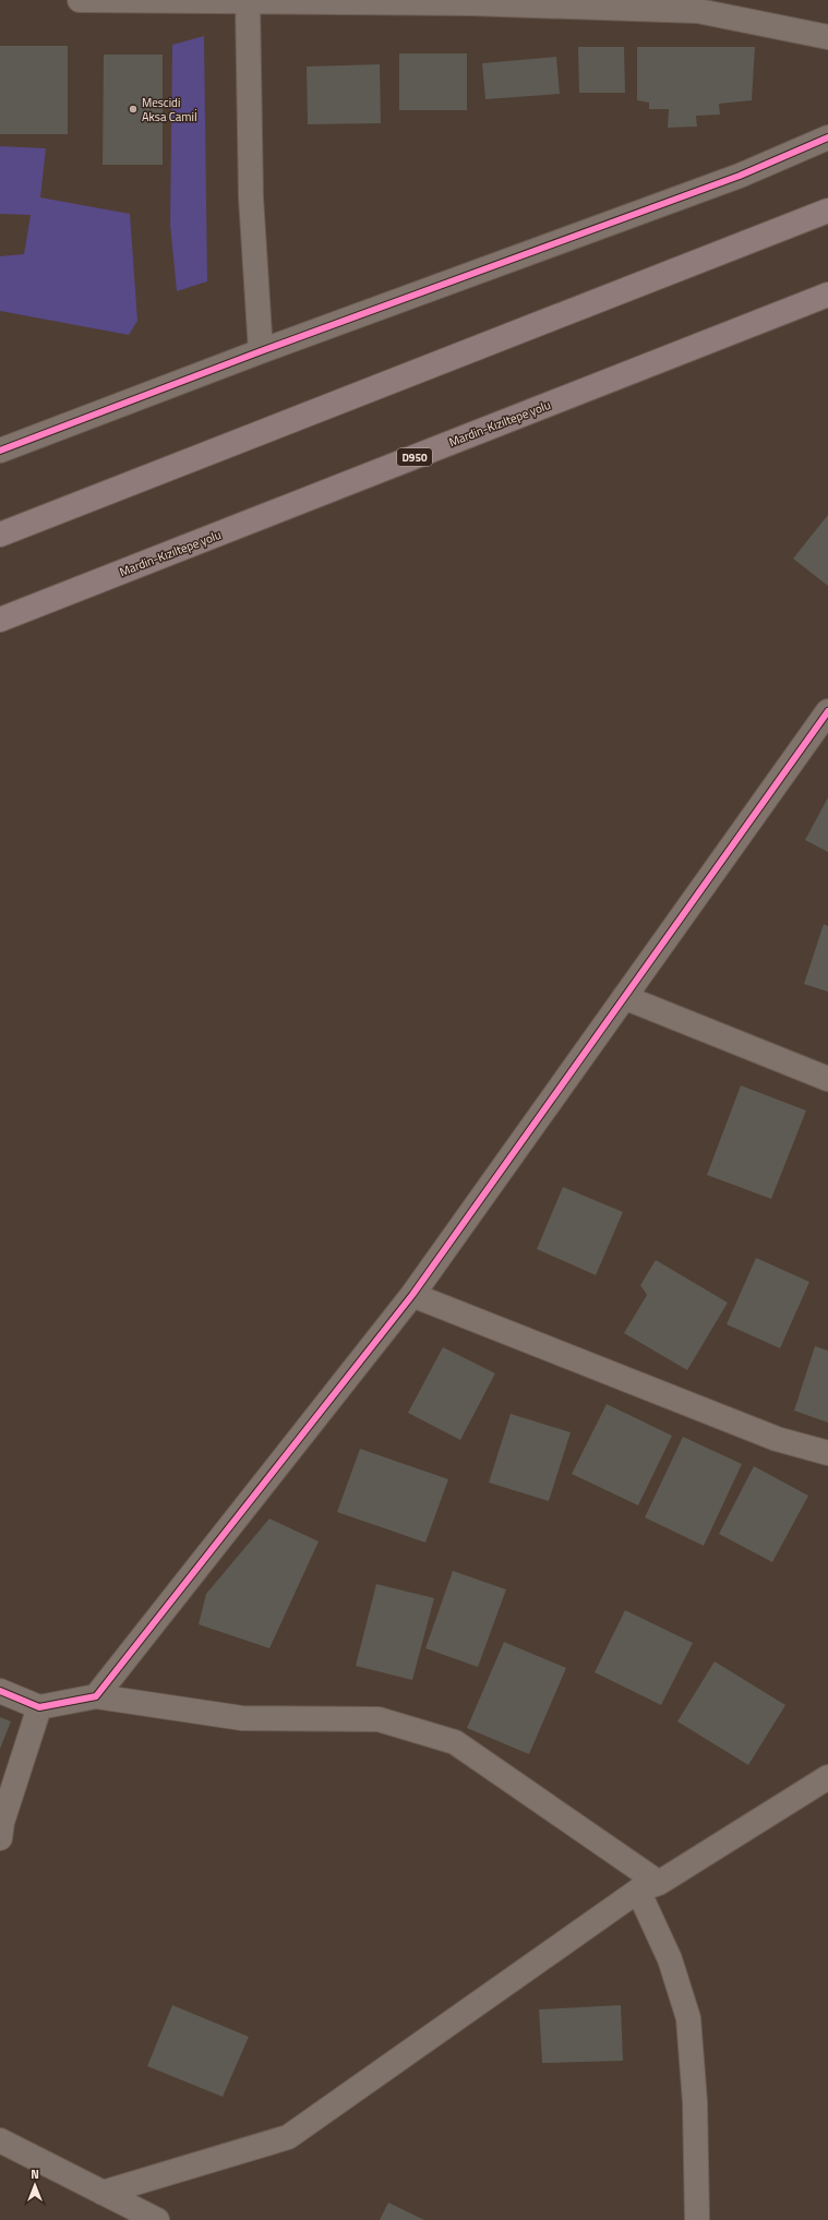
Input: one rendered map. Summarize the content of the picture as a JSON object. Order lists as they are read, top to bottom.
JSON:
{
  "streets": {
    "highway": ["Mardin-Kızıltepe yolu", "D950"]
  },
  "places": ["Mescidi Aksa Camiİ"],
  "north": "top"
}
